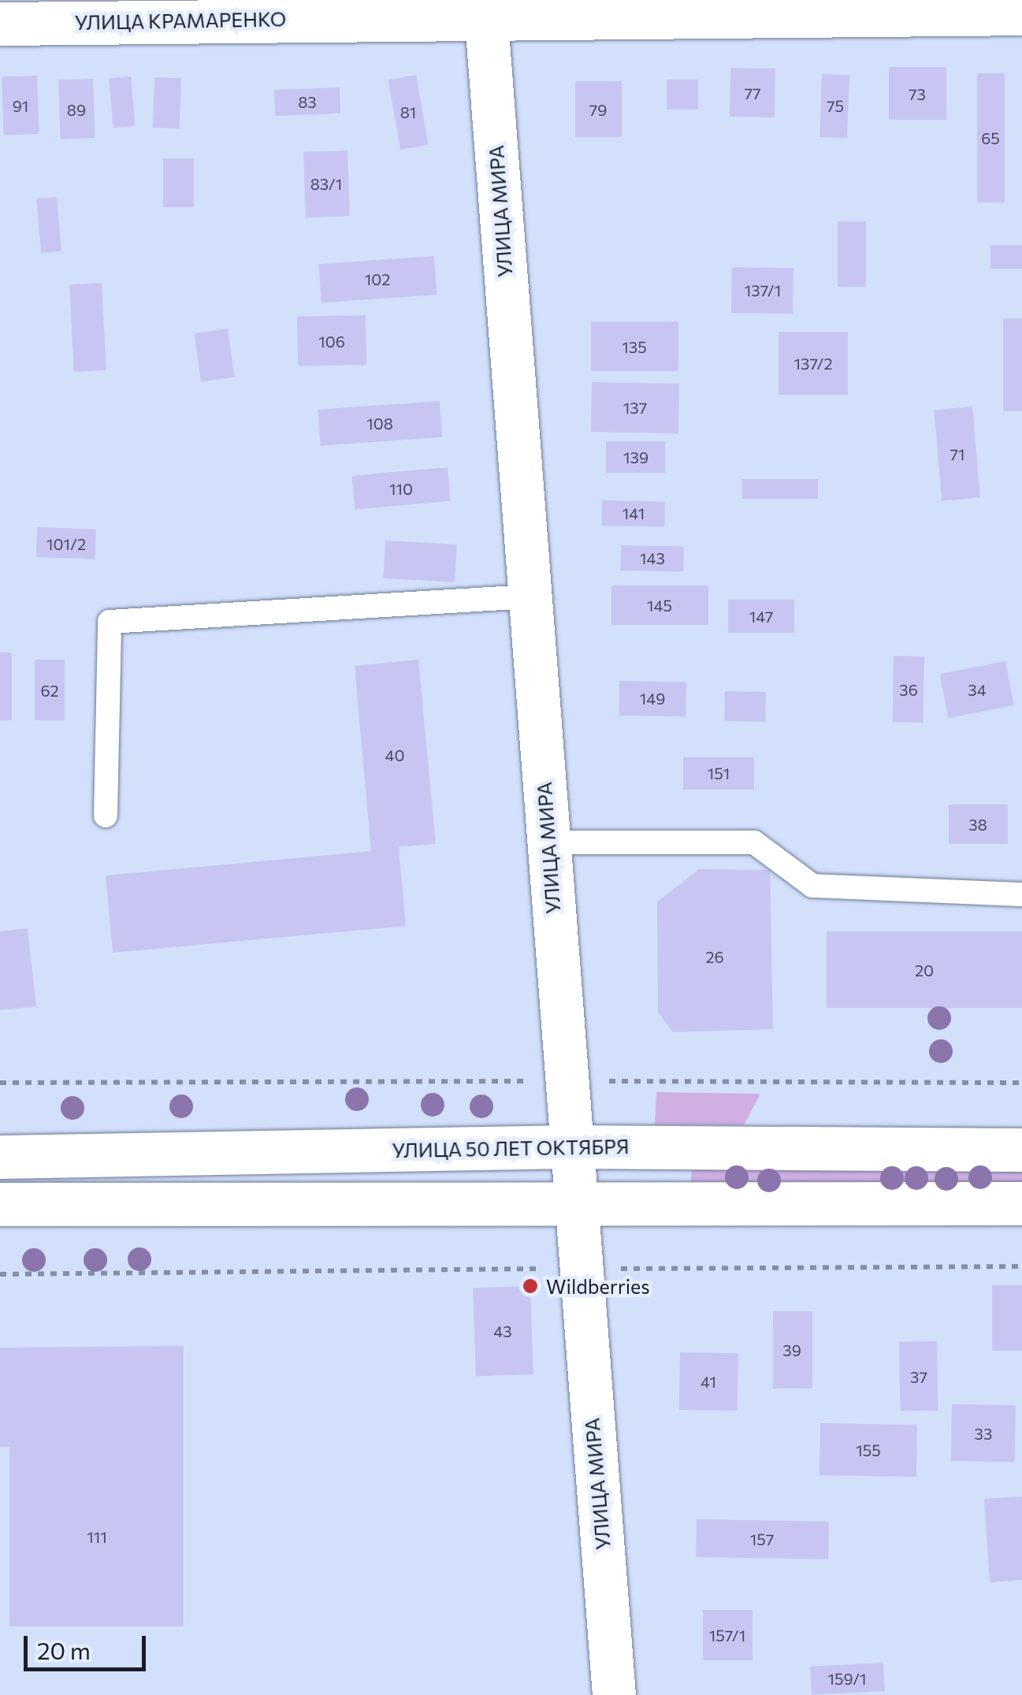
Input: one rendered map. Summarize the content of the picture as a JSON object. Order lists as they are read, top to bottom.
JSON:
{
  "streets": {
    "street": ["УЛИЦА КРАМАРЕНКО", "УЛИЦА МИРА", "УЛИЦА 50 ЛЕТ ОКТЯБРЯ"]
  },
  "crossings": [
    ["УЛИЦА КРАМАРЕНКО", "УЛИЦА МИРА"],
    ["УЛИЦА МИРА", "УЛИЦА 50 ЛЕТ ОКТЯБРЯ"]
  ],
  "places": ["Wildberries"],
  "house_numbers": [
    "77",
    "73",
    "83",
    "91",
    "75",
    "89",
    "79",
    "81",
    "65",
    "83/1",
    "102",
    "137/1",
    "106",
    "135",
    "137/2",
    "137",
    "108",
    "71",
    "139",
    "110",
    "141",
    "101/2",
    "143",
    "145",
    "147",
    "36",
    "34",
    "62",
    "149",
    "40",
    "151",
    "38",
    "26",
    "20",
    "43",
    "39",
    "37",
    "41",
    "33",
    "155",
    "111",
    "157",
    "157/1",
    "159/1"
  ],
  "scale_bar": "20 m"
}
